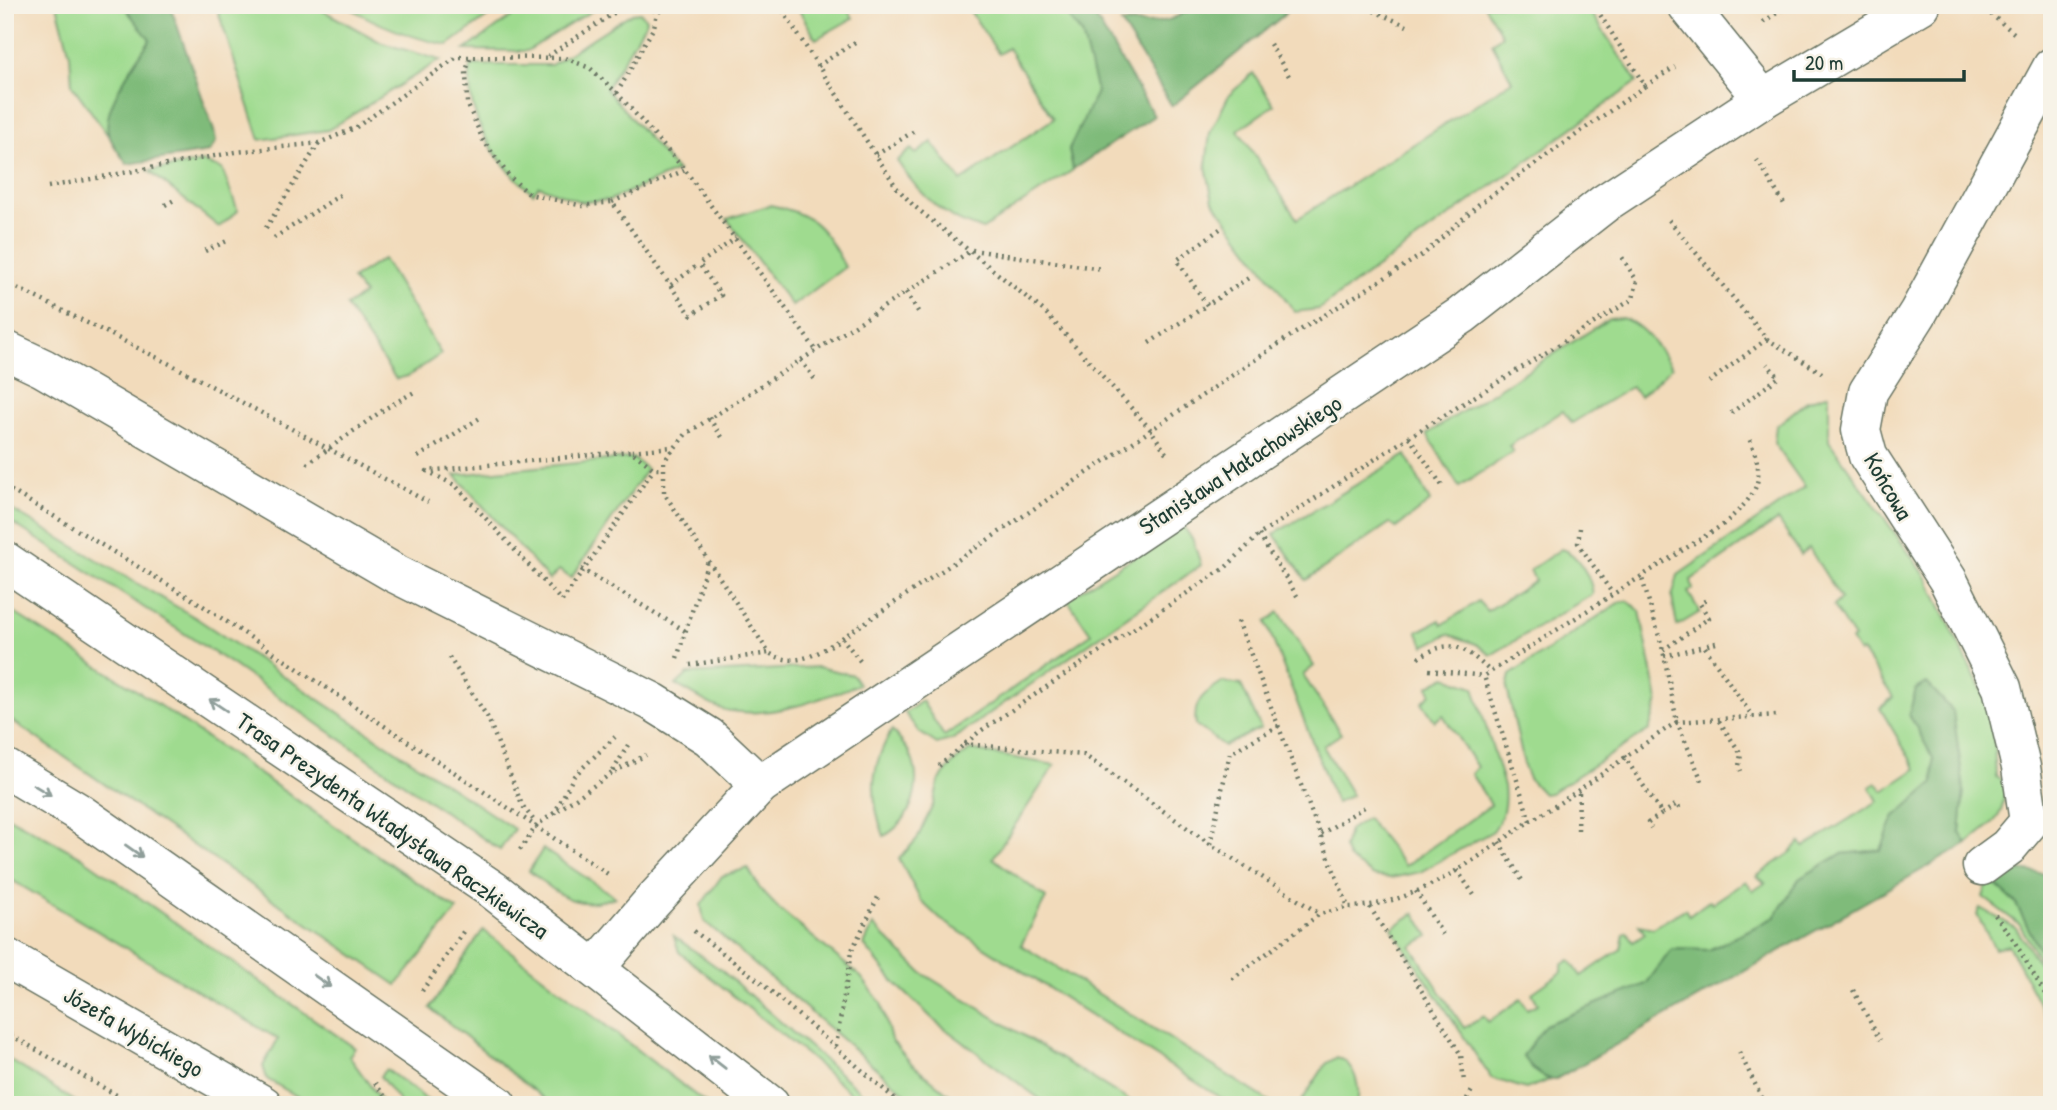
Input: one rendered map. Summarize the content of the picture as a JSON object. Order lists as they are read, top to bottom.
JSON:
{
  "streets": {
    "street": [
      "Stanisława Małachowskiego",
      "Końcowa",
      "Trasa Prezydenta Władysława Raczkiewicza",
      "Józefa Wybickiego"
    ]
  },
  "crossings": [
    ["Stanisława Małachowskiego", "Trasa Prezydenta Władysława Raczkiewicza"]
  ],
  "scale_bar": "20 m"
}
